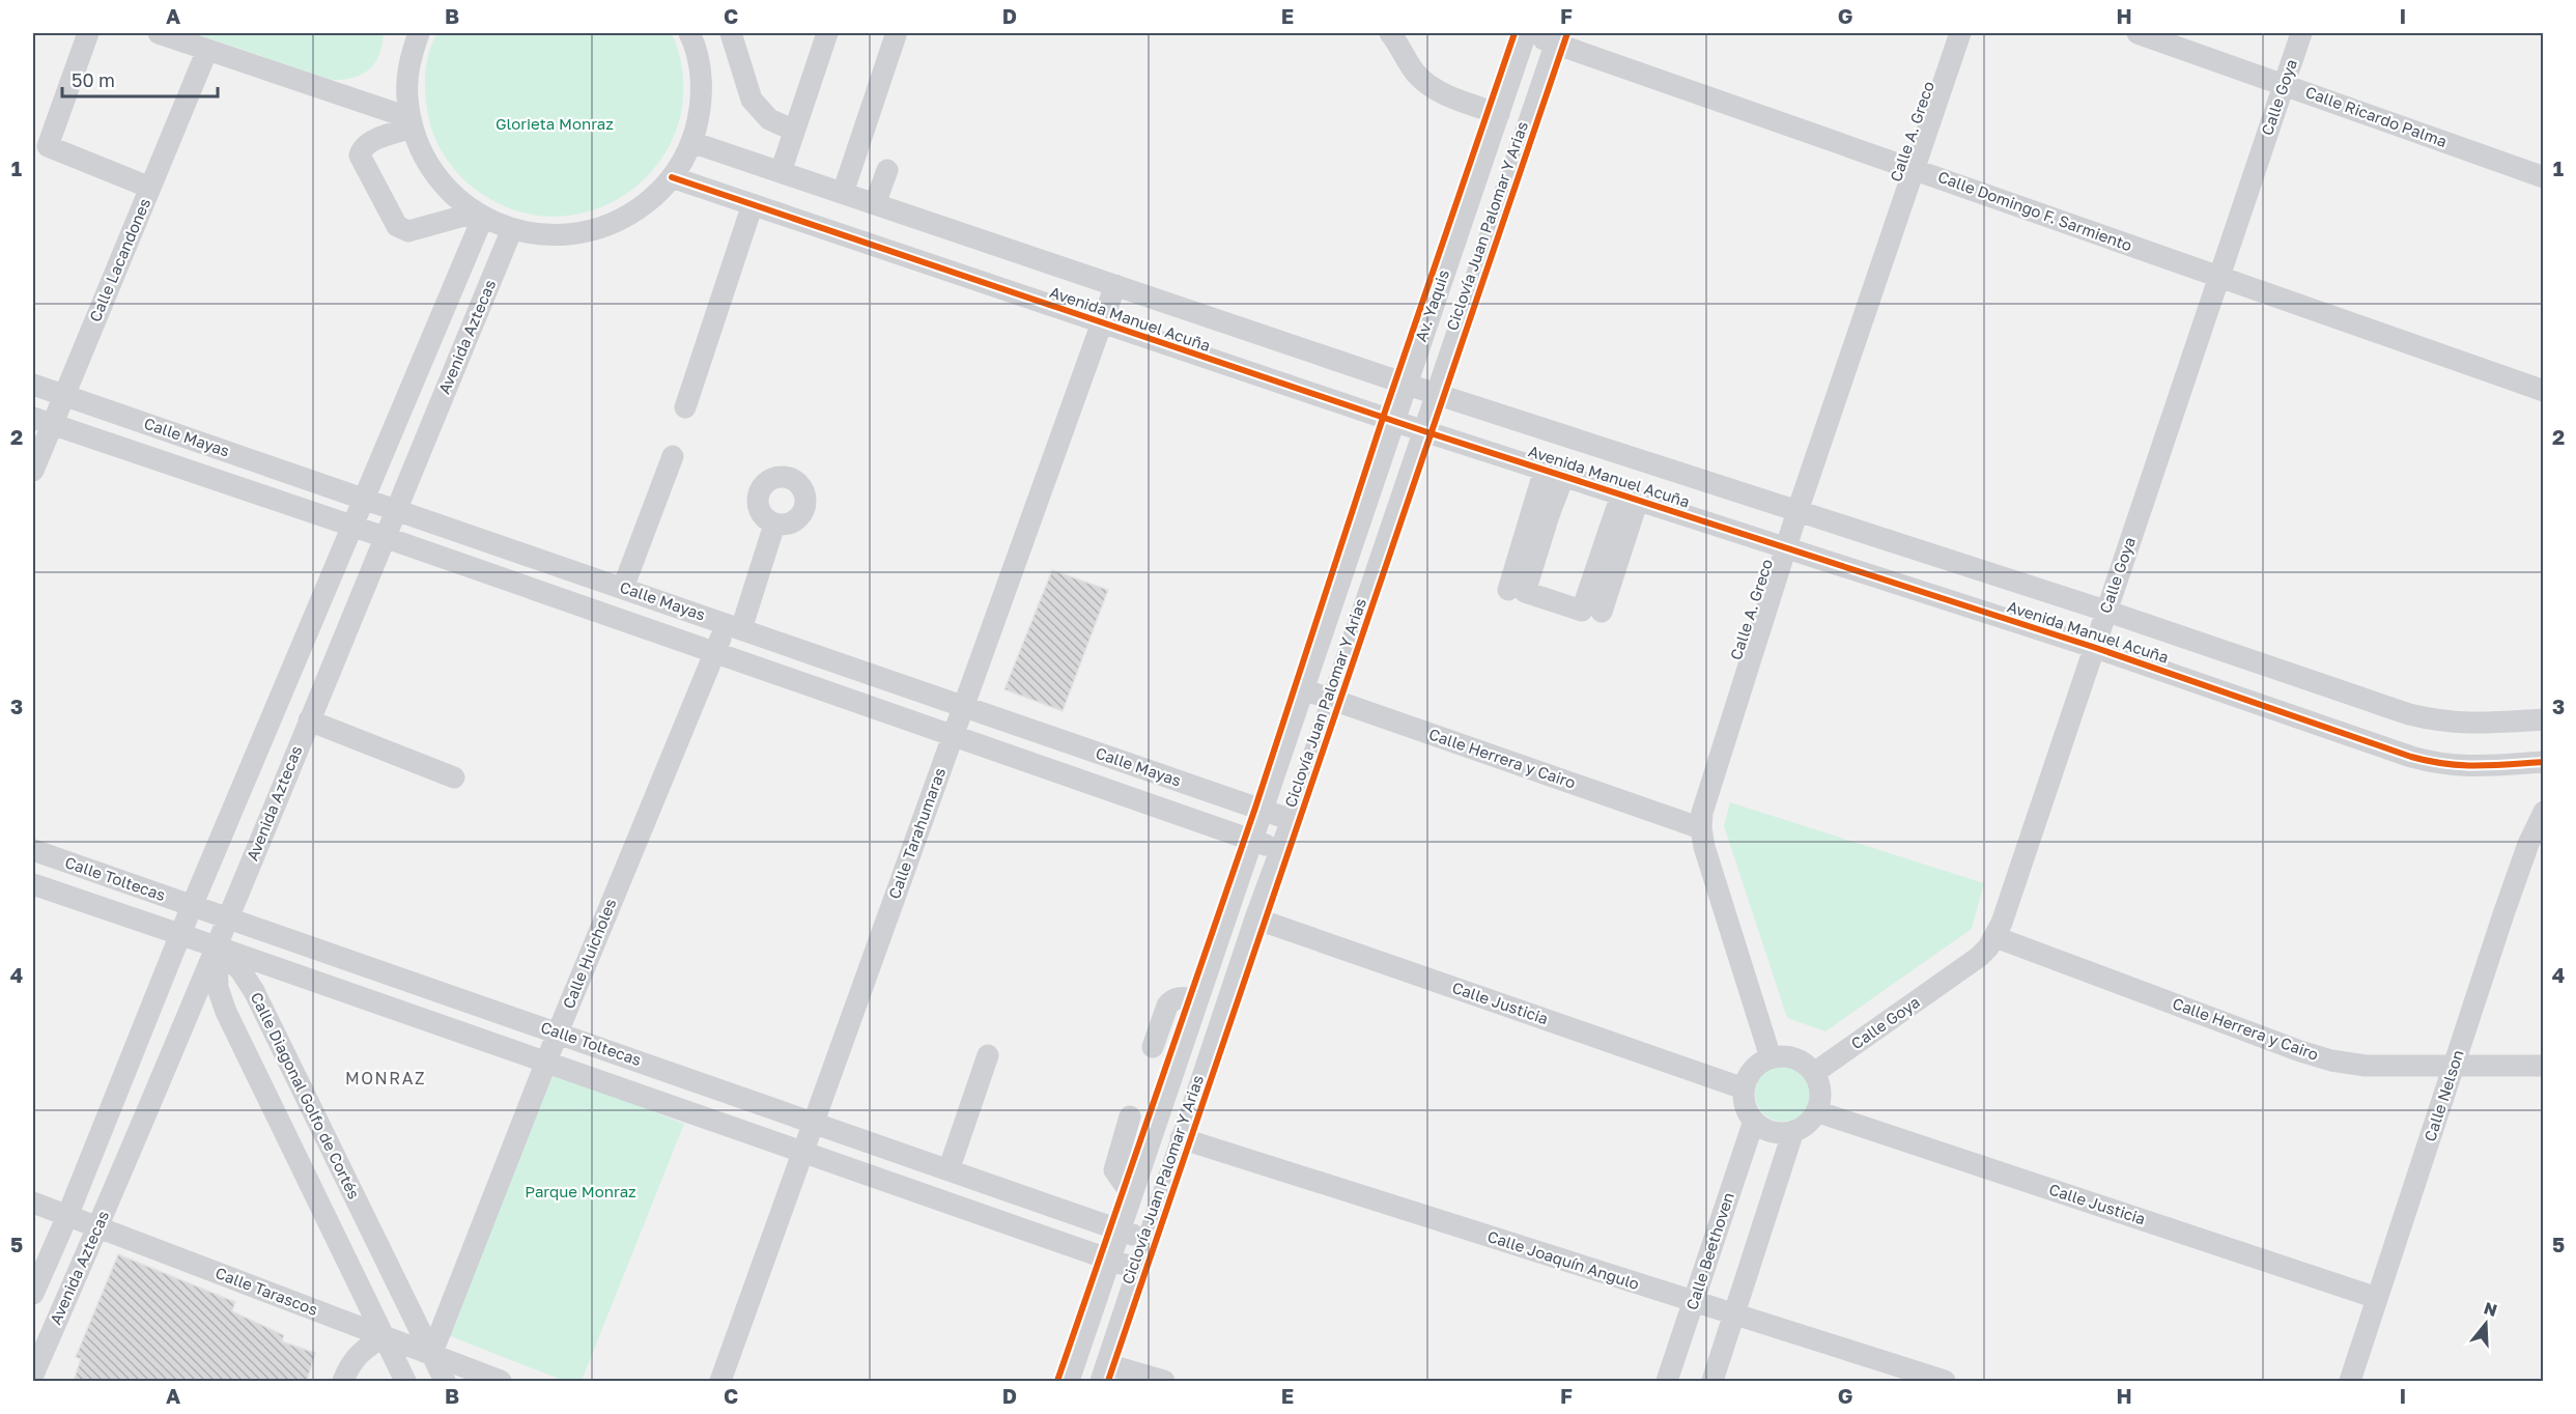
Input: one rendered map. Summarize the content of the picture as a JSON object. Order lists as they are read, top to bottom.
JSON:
{
  "streets": {
    "street": [
      "Calle Goya",
      "Calle Ricardo Palma",
      "Calle A. Greco",
      "Calle Domingo F. Sarmiento",
      "Calle Lacandones",
      "Av. Yaquis",
      "Avenida Manuel Acuña",
      "Avenida Aztecas",
      "Calle Mayas",
      "Calle Herrera y Cairo",
      "Calle Tarahumaras",
      "Calle Toltecas",
      "Calle Huicholes",
      "Calle Justicia",
      "Calle Diagonal Golfo de Cortés",
      "Calle Nelson",
      "Calle Beethoven",
      "Calle Joaquín Angulo",
      "Calle Tarascos"
    ],
    "cycle path": ["Ciclovía Juan Palomar Y Arias"]
  },
  "crossings": [
    ["Calle Goya", "Calle Ricardo Palma"],
    ["Calle Goya", "Calle A. Greco"],
    ["Calle Goya", "Calle Domingo F. Sarmiento"],
    ["Calle Goya", "Avenida Manuel Acuña"],
    ["Calle Goya", "Calle Herrera y Cairo"],
    ["Calle Goya", "Calle Justicia"],
    ["Calle Goya", "Calle Beethoven"],
    ["Calle A. Greco", "Calle Domingo F. Sarmiento"],
    ["Calle A. Greco", "Avenida Manuel Acuña"],
    ["Calle A. Greco", "Calle Herrera y Cairo"],
    ["Calle A. Greco", "Calle Justicia"],
    ["Calle A. Greco", "Calle Beethoven"],
    ["Calle Domingo F. Sarmiento", "Av. Yaquis"],
    ["Calle Lacandones", "Calle Mayas"],
    ["Av. Yaquis", "Avenida Manuel Acuña"],
    ["Av. Yaquis", "Calle Mayas"],
    ["Av. Yaquis", "Calle Herrera y Cairo"],
    ["Av. Yaquis", "Calle Toltecas"],
    ["Av. Yaquis", "Calle Justicia"],
    ["Av. Yaquis", "Calle Joaquín Angulo"],
    ["Avenida Manuel Acuña", "Calle Tarahumaras"],
    ["Avenida Aztecas", "Calle Mayas"],
    ["Avenida Aztecas", "Calle Toltecas"],
    ["Avenida Aztecas", "Calle Diagonal Golfo de Cortés"],
    ["Avenida Aztecas", "Calle Tarascos"],
    ["Calle Mayas", "Calle Tarahumaras"],
    ["Calle Mayas", "Calle Huicholes"],
    ["Calle Herrera y Cairo", "Calle Nelson"],
    ["Calle Tarahumaras", "Calle Toltecas"],
    ["Calle Toltecas", "Calle Huicholes"],
    ["Calle Toltecas", "Calle Diagonal Golfo de Cortés"],
    ["Calle Huicholes", "Calle Diagonal Golfo de Cortés"],
    ["Calle Huicholes", "Calle Tarascos"],
    ["Calle Justicia", "Calle Nelson"],
    ["Calle Justicia", "Calle Beethoven"],
    ["Calle Diagonal Golfo de Cortés", "Calle Tarascos"],
    ["Calle Beethoven", "Calle Joaquín Angulo"]
  ],
  "districts": ["MONRAZ"],
  "parks": ["Glorieta Monraz", "Parque Monraz"],
  "scale_bar": "50 m",
  "north": "top",
  "grid": {
    "columns": [
      "A",
      "B",
      "C",
      "D",
      "E",
      "F",
      "G",
      "H",
      "I"
    ],
    "rows": [
      "1",
      "2",
      "3",
      "4",
      "5"
    ]
  }
}
